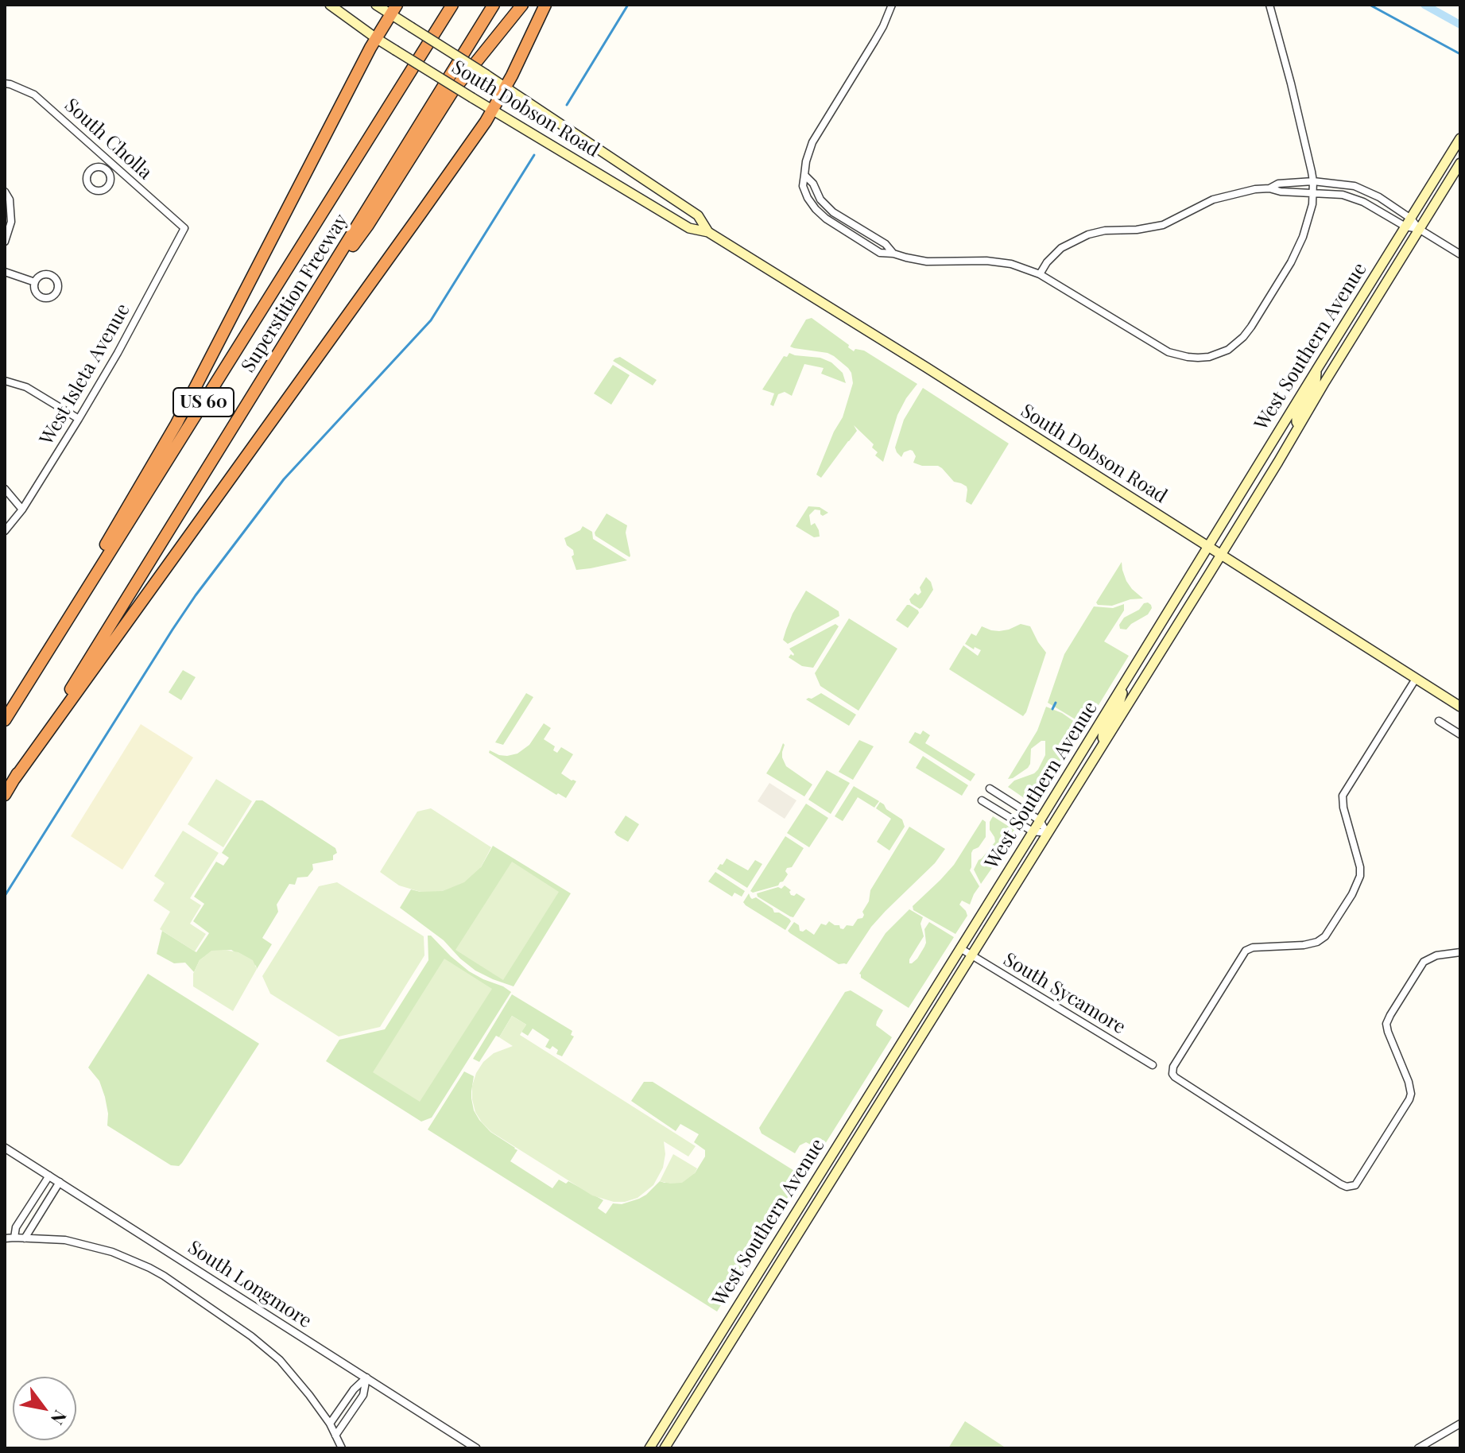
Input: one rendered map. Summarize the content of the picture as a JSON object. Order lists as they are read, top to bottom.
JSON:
{
  "streets": {
    "highway": ["Superstition Freeway", "US 60"],
    "main road": ["South Dobson Road", "West Southern Avenue"],
    "street": [
      "South Cholla",
      "West Isleta Avenue",
      "South Sycamore",
      "South Longmore"
    ]
  },
  "crossings": [
    ["South Dobson Road", "West Southern Avenue"],
    ["South Cholla", "West Isleta Avenue"],
    ["West Southern Avenue", "South Sycamore"]
  ],
  "north": "bottom right"
}
